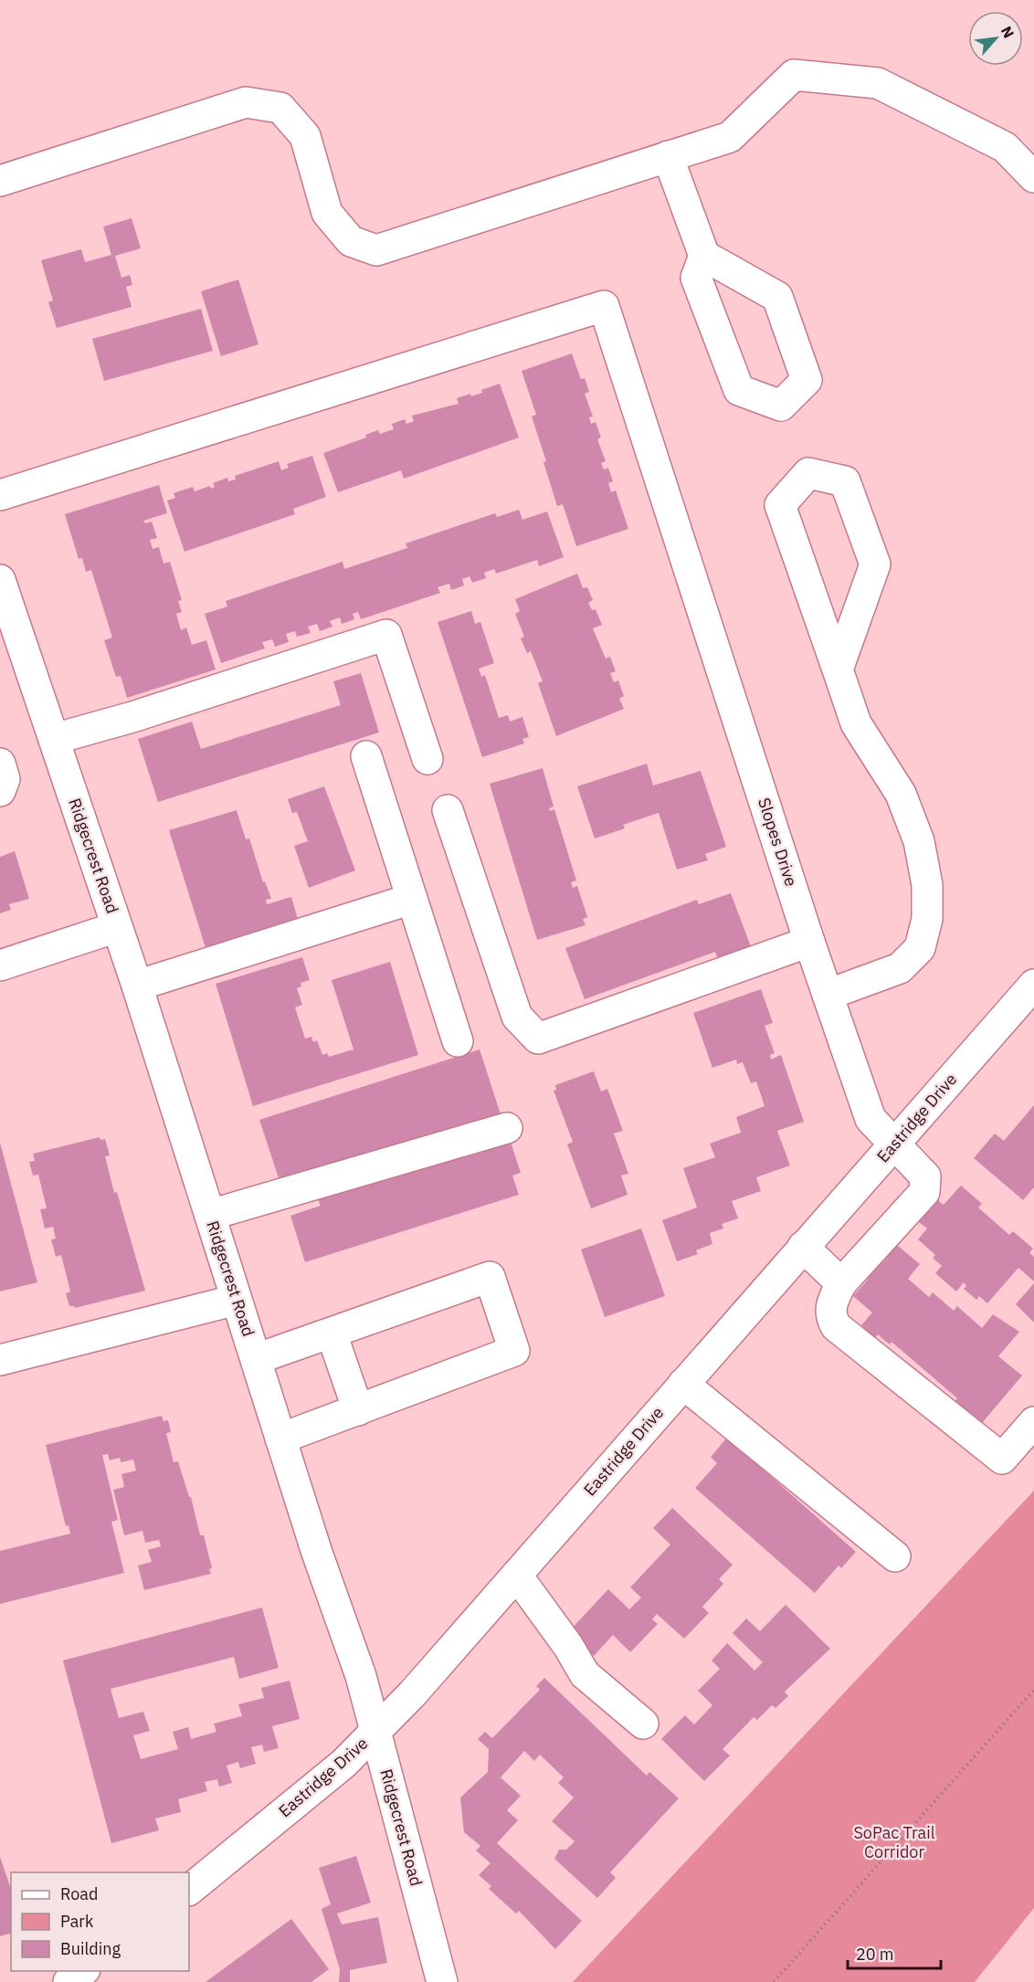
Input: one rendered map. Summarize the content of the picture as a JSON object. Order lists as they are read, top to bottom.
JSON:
{
  "streets": {
    "street": ["Slopes Drive", "Ridgecrest Road", "Eastridge Drive"]
  },
  "crossings": [
    ["Slopes Drive", "Eastridge Drive"],
    ["Ridgecrest Road", "Eastridge Drive"]
  ],
  "parks": ["SoPac Trail Corridor"],
  "legend": ["Road", "Park", "Building"],
  "scale_bar": "20 m",
  "north": "top right"
}
